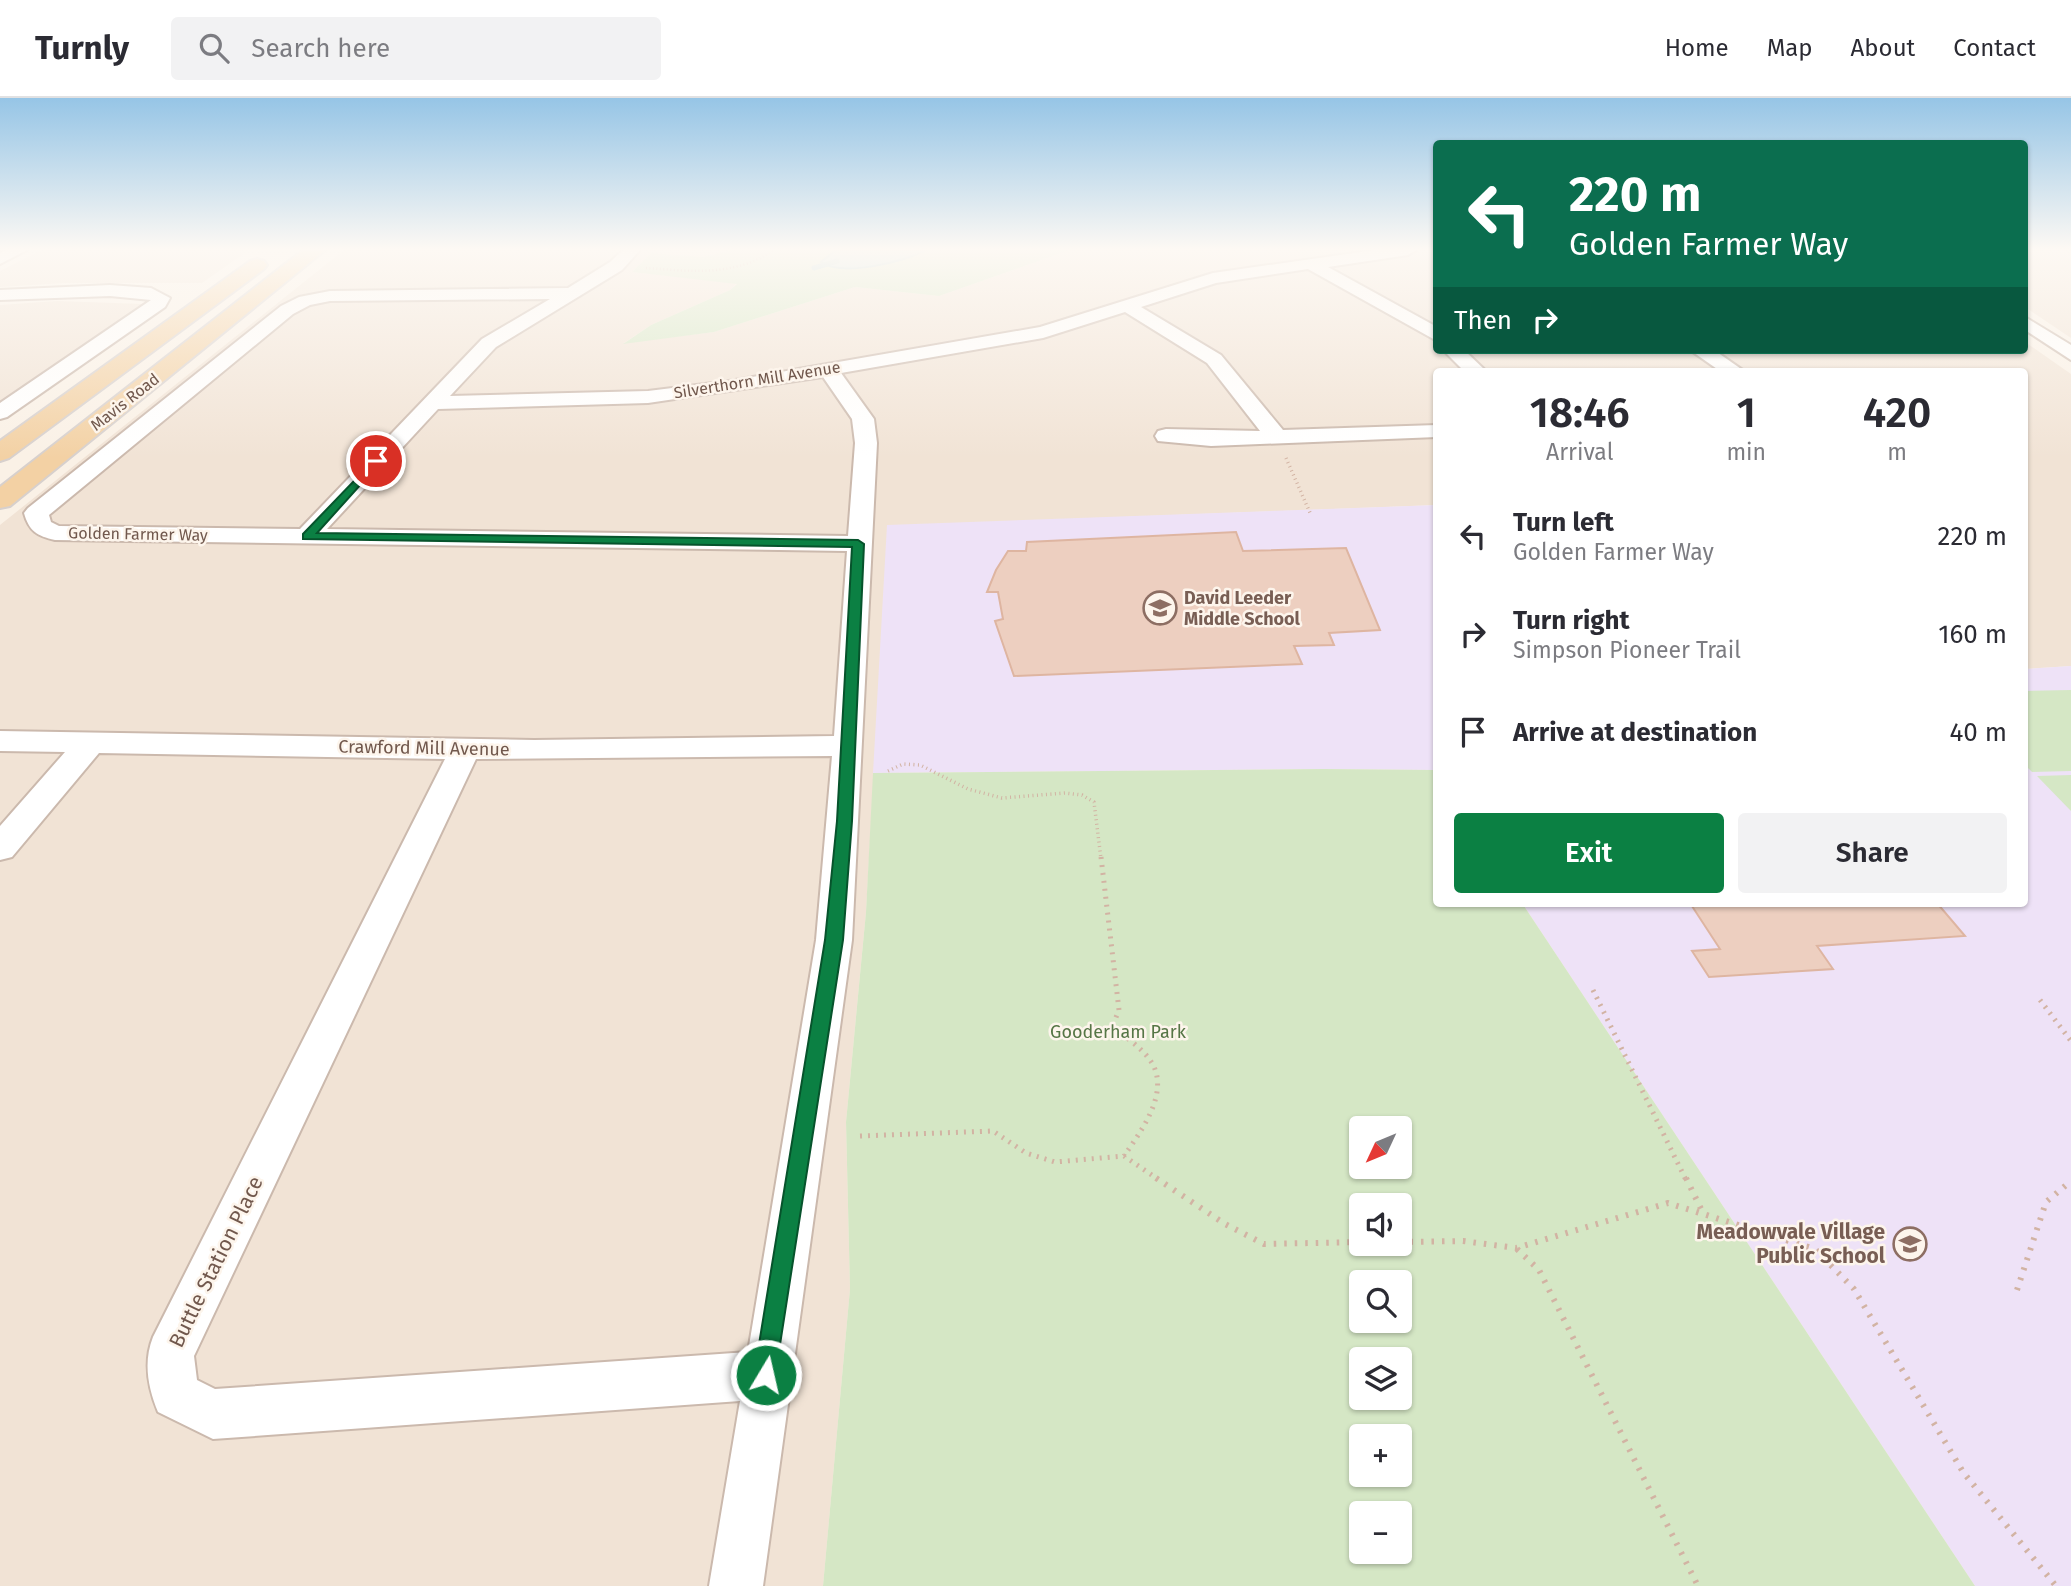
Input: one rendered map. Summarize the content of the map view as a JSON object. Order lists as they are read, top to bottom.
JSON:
{
  "streets": {
    "main road": ["Mavis Road"],
    "street": [
      "Silverthorn Mill Avenue",
      "Golden Farmer Way",
      "Crawford Mill Avenue",
      "Buttle Station Place"
    ]
  },
  "crossings": [
    ["Crawford Mill Avenue", "Buttle Station Place"]
  ],
  "parks": ["Gooderham Park"],
  "places": {
    "school or university": ["David Leeder Middle School", "Meadowvale Village Public School"]
  },
  "north": "bottom left",
  "page": {
    "header": "Turnly",
    "search": "Search here",
    "nav": [
      "Home",
      "Map",
      "About",
      "Contact"
    ],
    "turn": ["220 m", "Golden Farmer Way"],
    "then": "Then",
    "eta": [
      "18:46",
      "Arrival",
      "1",
      "min",
      "420",
      "m"
    ],
    "list": [
      {
        "name": "Turn left",
        "note": "Golden Farmer Way",
        "value": "220 m"
      },
      {
        "name": "Turn right",
        "note": "Simpson Pioneer Trail",
        "value": "160 m"
      },
      {
        "name": "Arrive at destination",
        "value": "40 m"
      }
    ],
    "buttons": ["Exit", "Share"],
    "map_buttons": ["+", "−"]
  }
}
